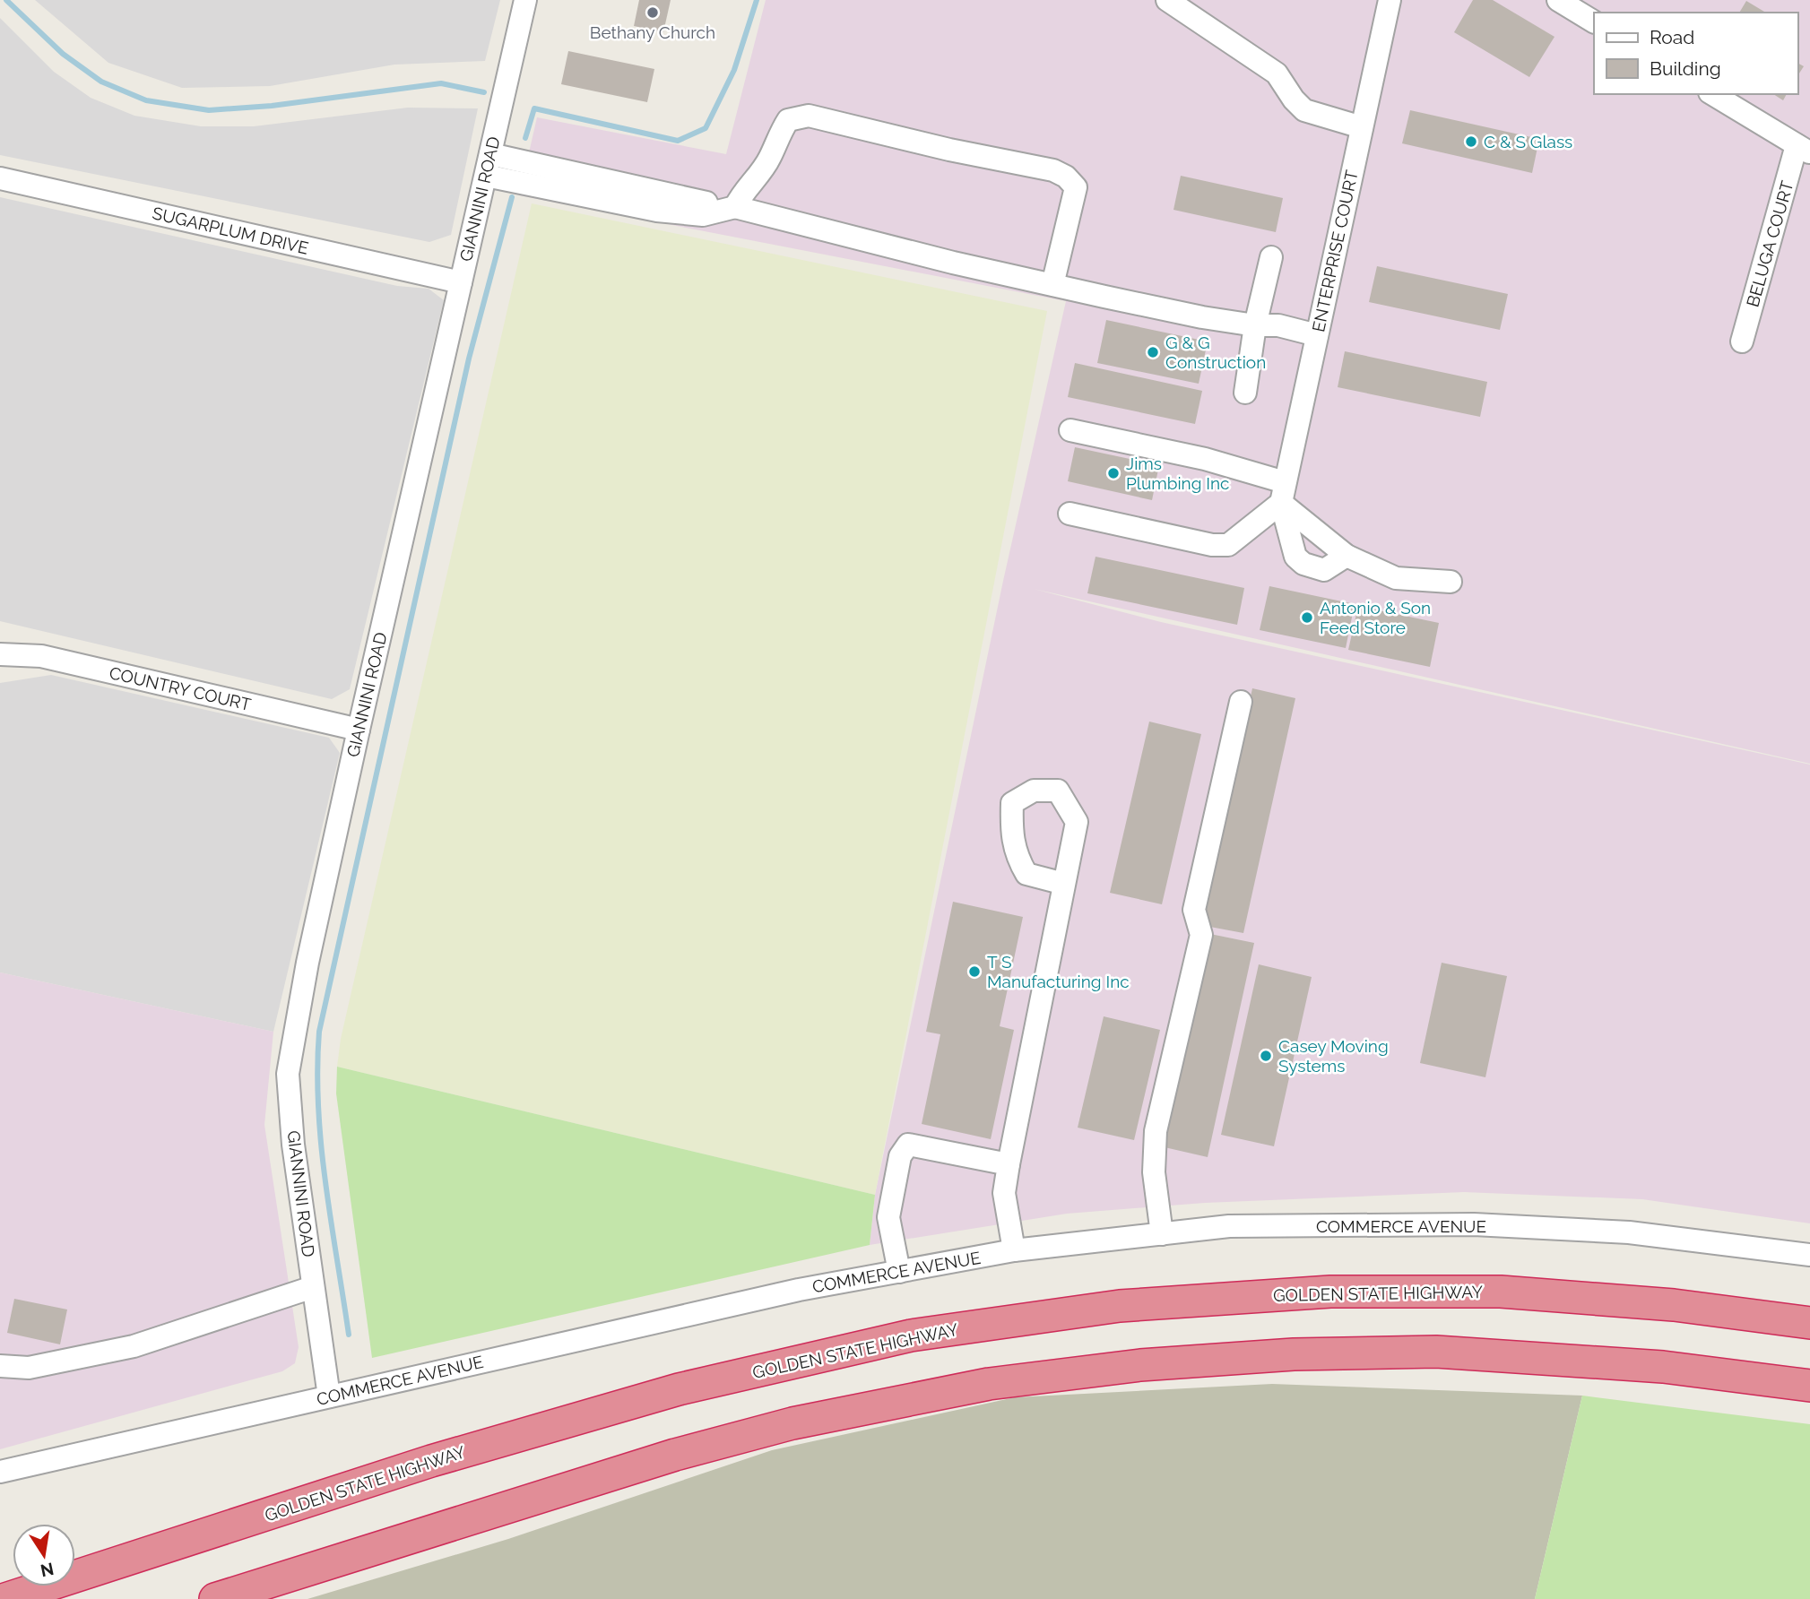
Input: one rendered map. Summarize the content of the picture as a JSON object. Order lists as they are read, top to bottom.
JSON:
{
  "streets": {
    "highway": ["GOLDEN STATE HIGHWAY"],
    "street": [
      "GIANNINI ROAD",
      "SUGARPLUM DRIVE",
      "BELUGA COURT",
      "ENTERPRISE COURT",
      "COUNTRY COURT",
      "COMMERCE AVENUE"
    ]
  },
  "crossings": [
    ["GIANNINI ROAD", "SUGARPLUM DRIVE"],
    ["GIANNINI ROAD", "COUNTRY COURT"],
    ["GIANNINI ROAD", "COMMERCE AVENUE"]
  ],
  "places": [
    "Bethany Church",
    "C & S Glass",
    "G & G Construction",
    "Jims Plumbing Inc",
    "Antonio & Son Feed Store",
    "T S Manufacturing Inc",
    "Casey Moving Systems"
  ],
  "legend": ["Road", "Building"],
  "north": "bottom"
}
